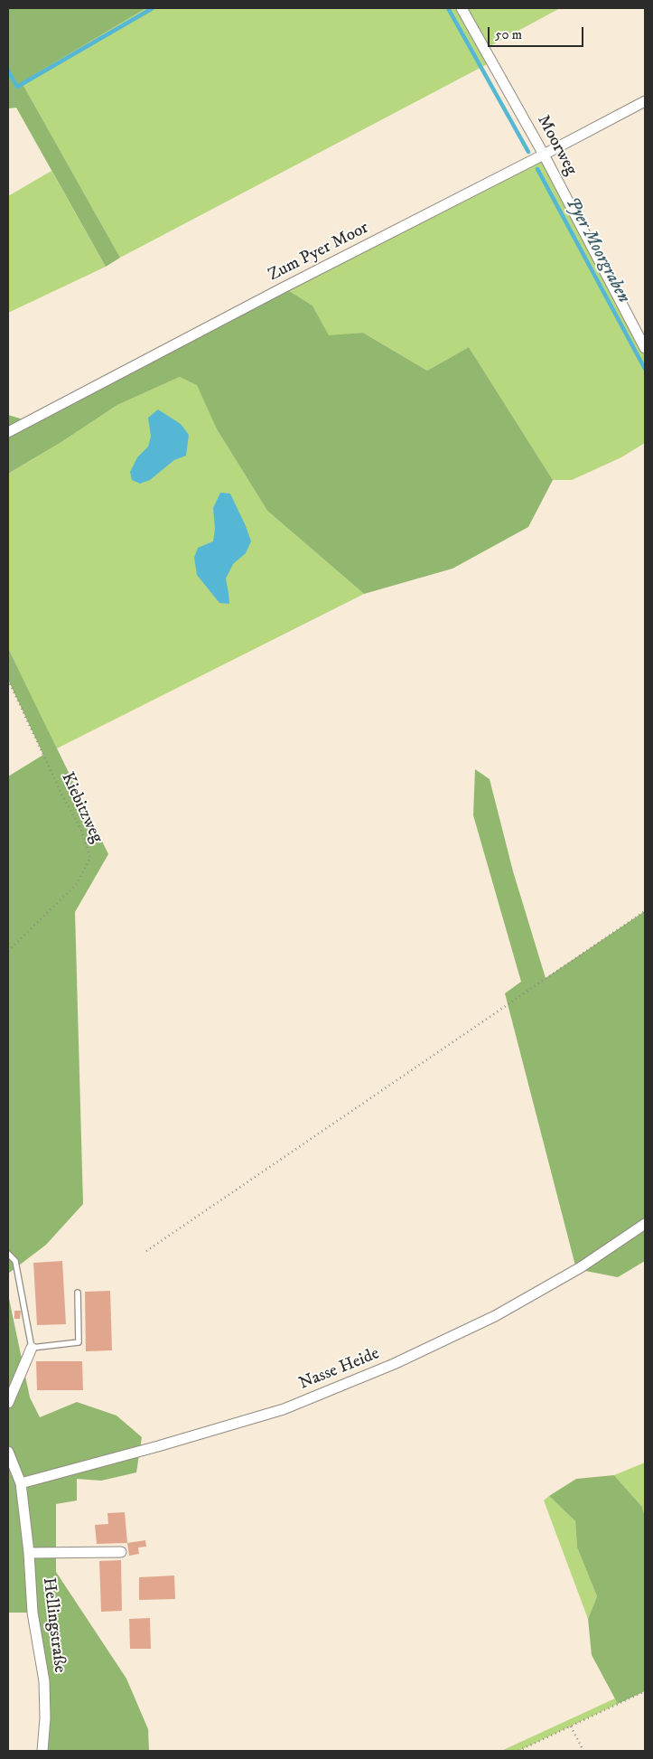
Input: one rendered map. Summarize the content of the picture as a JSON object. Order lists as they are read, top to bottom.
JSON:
{
  "streets": {
    "street": [
      "Moorweg",
      "Zum Pyer Moor",
      "Nasse Heide",
      "Hellingstraße"
    ],
    "path": ["Kiebitzweg"]
  },
  "crossings": [
    ["Moorweg", "Zum Pyer Moor"],
    ["Nasse Heide", "Hellingstraße"]
  ],
  "water": ["Pyer Moorgraben"],
  "scale_bar": "50 m"
}
